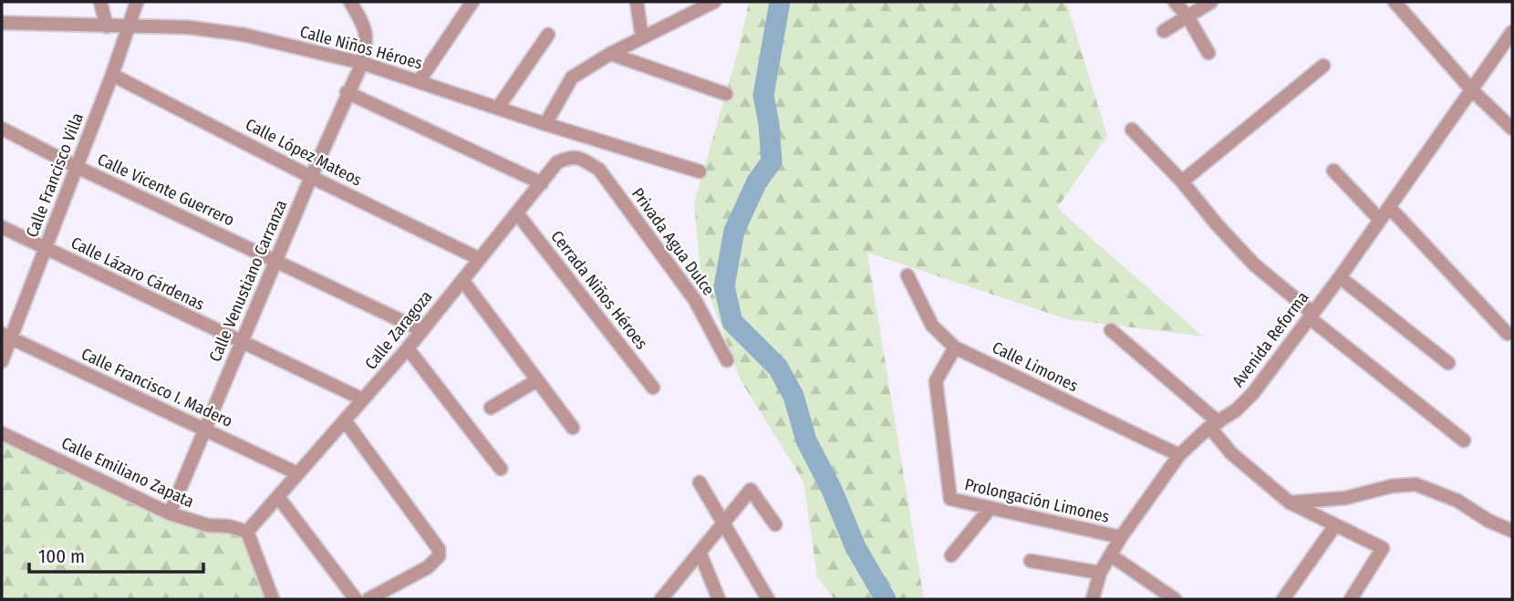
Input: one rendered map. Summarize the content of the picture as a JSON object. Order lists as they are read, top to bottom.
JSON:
{
  "streets": {
    "street": [
      "Calle Niños Héroes",
      "Calle López Mateos",
      "Calle Francisco Villa",
      "Calle Vicente Guerrero",
      "Privada Agua Dulce",
      "Calle Lázaro Cárdenas",
      "Calle Venustiano Carranza",
      "Cerrada Niños Héroes",
      "Calle Zaragoza",
      "Avenida Reforma",
      "Calle Limones",
      "Calle Francisco I. Madero",
      "Calle Emiliano Zapata",
      "Prolongación Limones"
    ]
  },
  "crossings": [
    ["Calle Niños Héroes", "Calle Francisco Villa"],
    ["Calle Niños Héroes", "Calle Venustiano Carranza"],
    ["Calle López Mateos", "Calle Francisco Villa"],
    ["Calle López Mateos", "Calle Venustiano Carranza"],
    ["Calle López Mateos", "Calle Zaragoza"],
    ["Calle Francisco Villa", "Calle Vicente Guerrero"],
    ["Calle Francisco Villa", "Calle Lázaro Cárdenas"],
    ["Calle Francisco Villa", "Calle Francisco I. Madero"],
    ["Calle Vicente Guerrero", "Calle Venustiano Carranza"],
    ["Calle Vicente Guerrero", "Calle Zaragoza"],
    ["Privada Agua Dulce", "Calle Zaragoza"],
    ["Calle Lázaro Cárdenas", "Calle Venustiano Carranza"],
    ["Calle Lázaro Cárdenas", "Calle Zaragoza"],
    ["Calle Venustiano Carranza", "Calle Francisco I. Madero"],
    ["Calle Venustiano Carranza", "Calle Emiliano Zapata"],
    ["Cerrada Niños Héroes", "Calle Zaragoza"],
    ["Calle Zaragoza", "Calle Francisco I. Madero"],
    ["Calle Zaragoza", "Calle Emiliano Zapata"],
    ["Avenida Reforma", "Calle Limones"],
    ["Avenida Reforma", "Prolongación Limones"],
    ["Calle Limones", "Prolongación Limones"]
  ],
  "scale_bar": "100 m"
}
